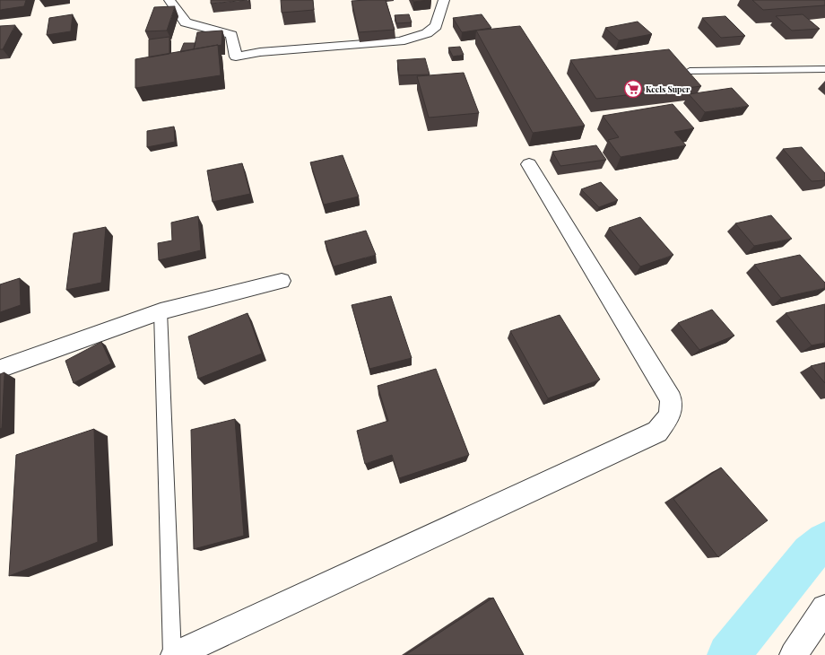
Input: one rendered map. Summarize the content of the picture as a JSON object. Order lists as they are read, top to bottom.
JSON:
{
  "places": {
    "supermarket": ["Keels Super"]
  }
}
